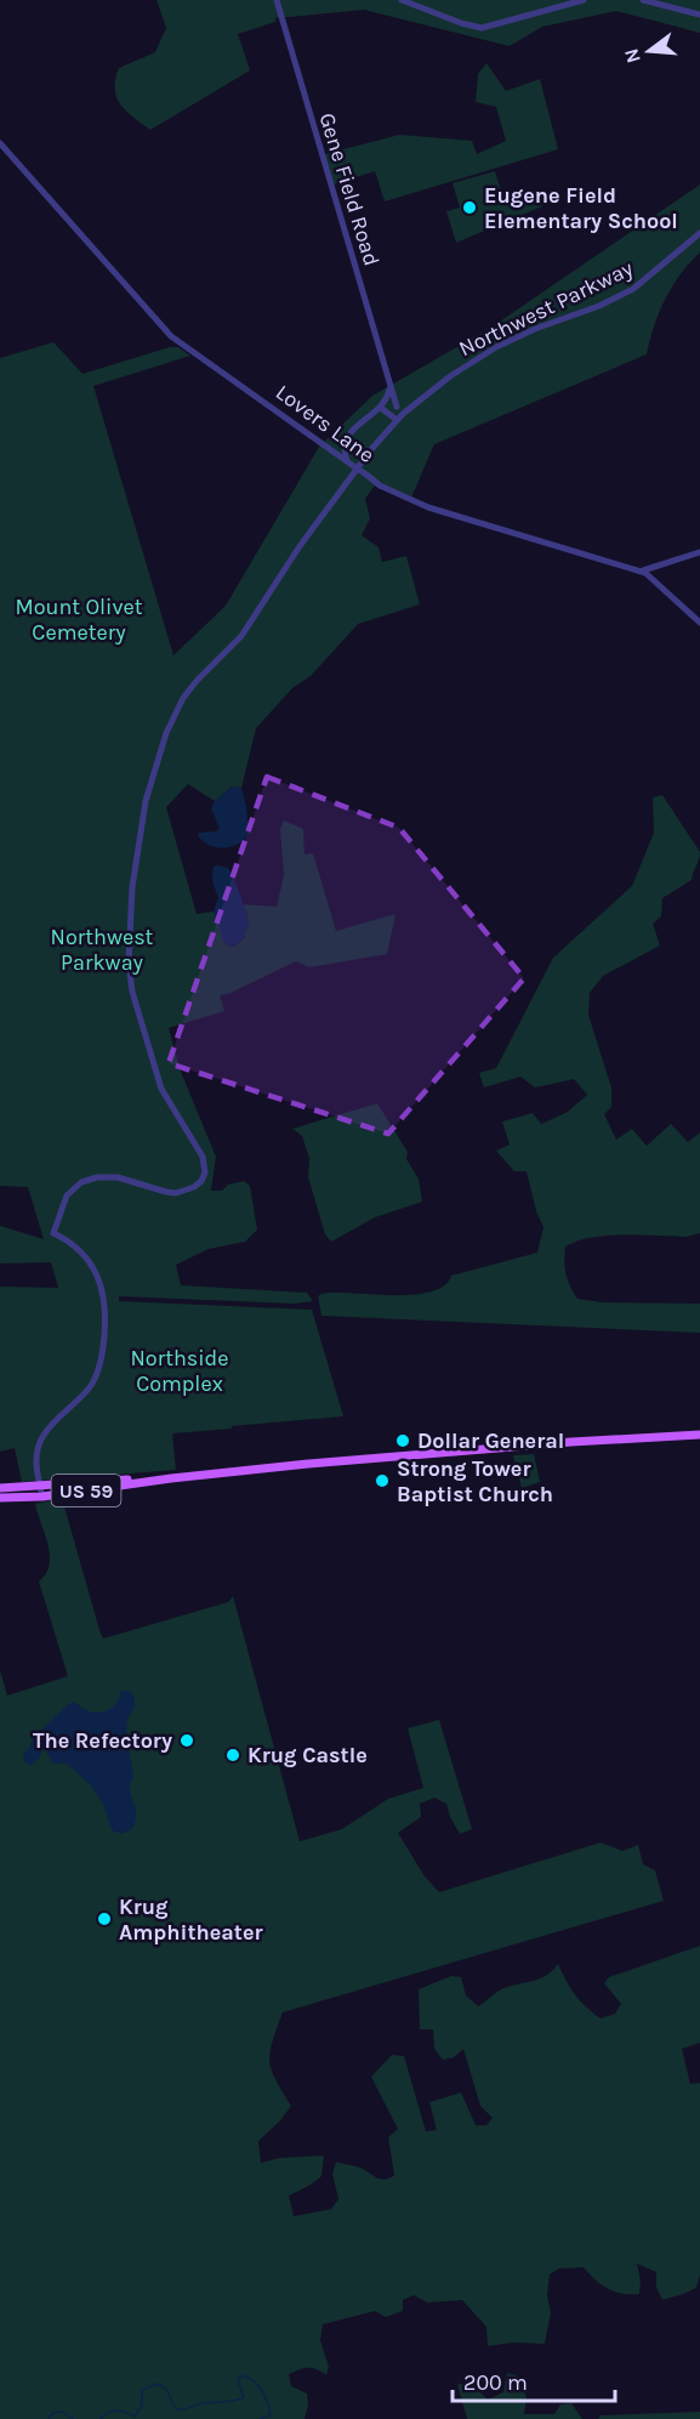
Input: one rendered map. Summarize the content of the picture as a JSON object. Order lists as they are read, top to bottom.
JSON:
{
  "streets": {
    "main road": ["US 59"],
    "street": ["Gene Field Road", "Northwest Parkway", "Lovers Lane"]
  },
  "crossings": [
    ["Northwest Parkway", "US 59"]
  ],
  "parks": ["Mount Olivet Cemetery", "Northwest Parkway", "Northside Complex"],
  "places": [
    "Eugene Field Elementary School",
    "Dollar General",
    "Strong Tower Baptist Church",
    "The Refectory",
    "Krug Castle",
    "Krug Amphitheater"
  ],
  "scale_bar": "200 m",
  "north": "left"
}
